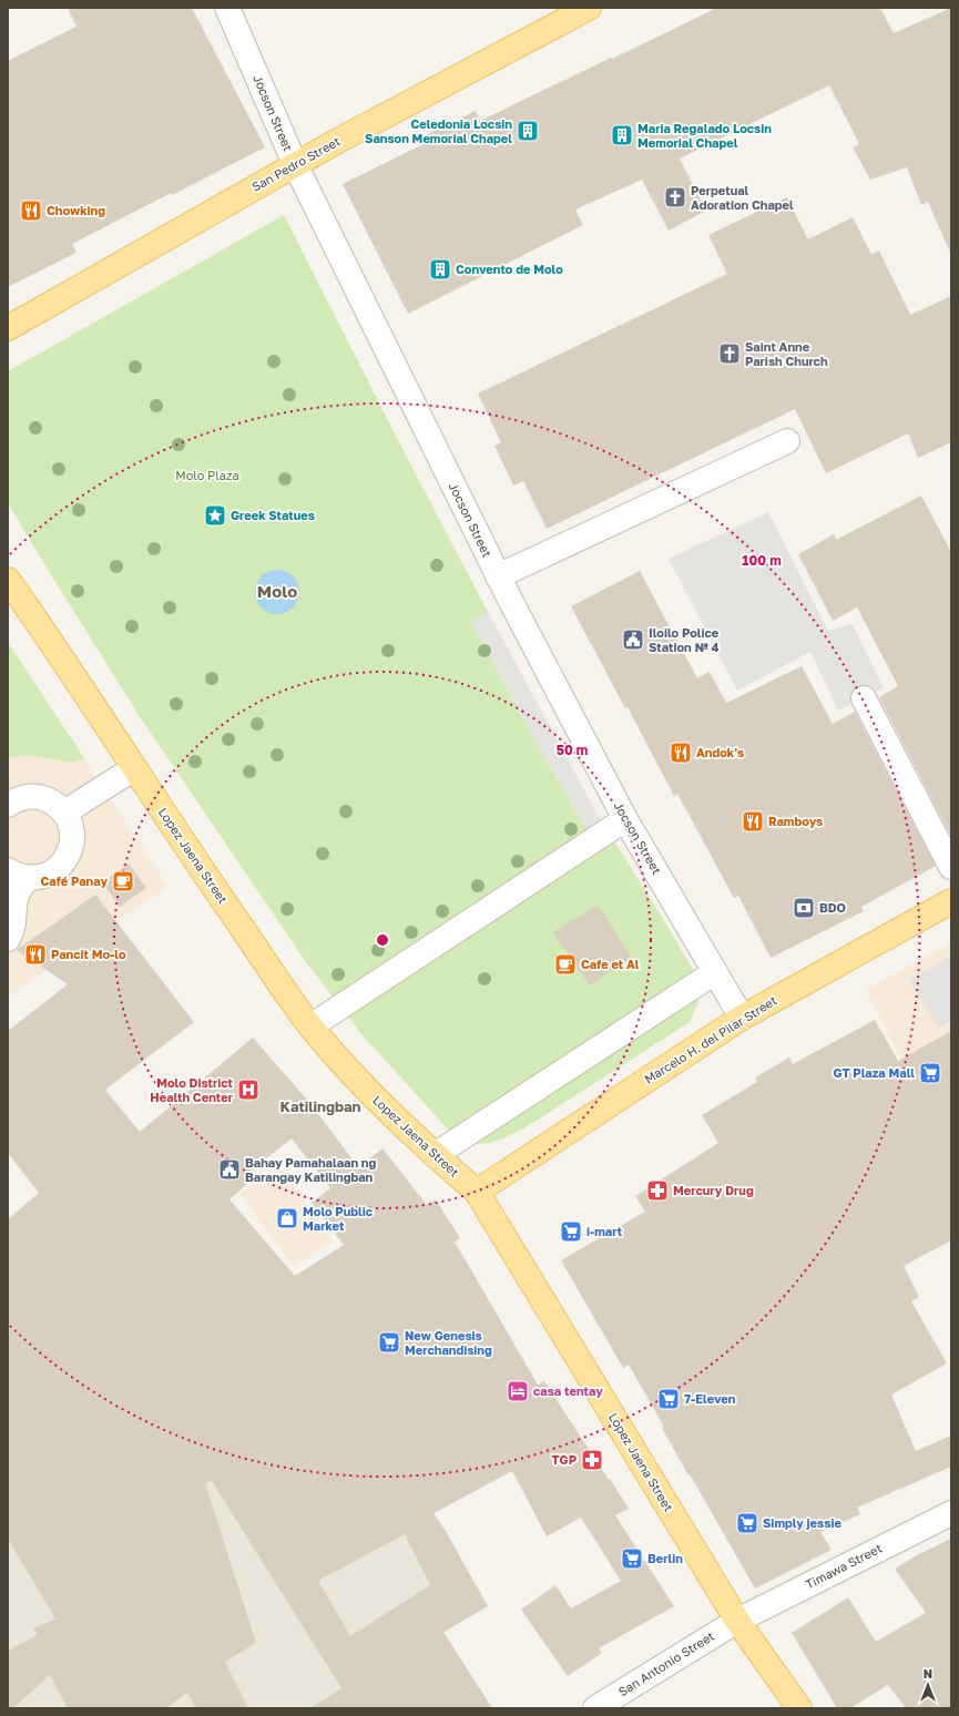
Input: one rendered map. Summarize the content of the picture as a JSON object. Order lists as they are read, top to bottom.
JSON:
{
  "streets": {
    "main road": ["San Pedro Street", "Lopez Jaena Street", "Marcelo H. del Pilar Street"],
    "street": ["Jocson Street", "Timawa Street", "San Antonio Street"]
  },
  "crossings": [
    ["Jocson Street", "San Pedro Street"],
    ["Jocson Street", "Marcelo H. del Pilar Street"],
    ["Lopez Jaena Street", "Marcelo H. del Pilar Street"],
    ["Lopez Jaena Street", "Timawa Street"],
    ["Lopez Jaena Street", "San Antonio Street"],
    ["Timawa Street", "San Antonio Street"]
  ],
  "districts": ["Molo", "Katilingban"],
  "parks": ["Molo Plaza"],
  "places": {
    "building": ["Celedonia Locsin Sanson Memorial Chapel", "Maria Regalado Locsin Memorial Chapel", "Convento de Molo"],
    "church": ["Perpetual Adoration Chapel", "Saint Anne Parish Church"],
    "restaurant": [
      "Chowking",
      "Andok's",
      "Ramboys",
      "Pancit Mo-lo"
    ],
    "place": ["Greek Statues"],
    "public building": ["Iloilo Police Station № 4", "Bahay Pamahalaan ng Barangay Katilingban"],
    "cafe": ["Café Panay", "Cafe et Al"],
    "bank": ["BDO"],
    "supermarket": [
      "GT Plaza Mall",
      "i-mart",
      "New Genesis Merchandising",
      "7-Eleven",
      "Simply jessie",
      "Berlin"
    ],
    "hospital": ["Molo District Health Center"],
    "pharmacy": ["Mercury Drug", "TGP"],
    "shop": ["Molo Public Market"],
    "hotel": ["casa tentay"]
  },
  "north": "top",
  "rings": ["100 m", "50 m"]
}
